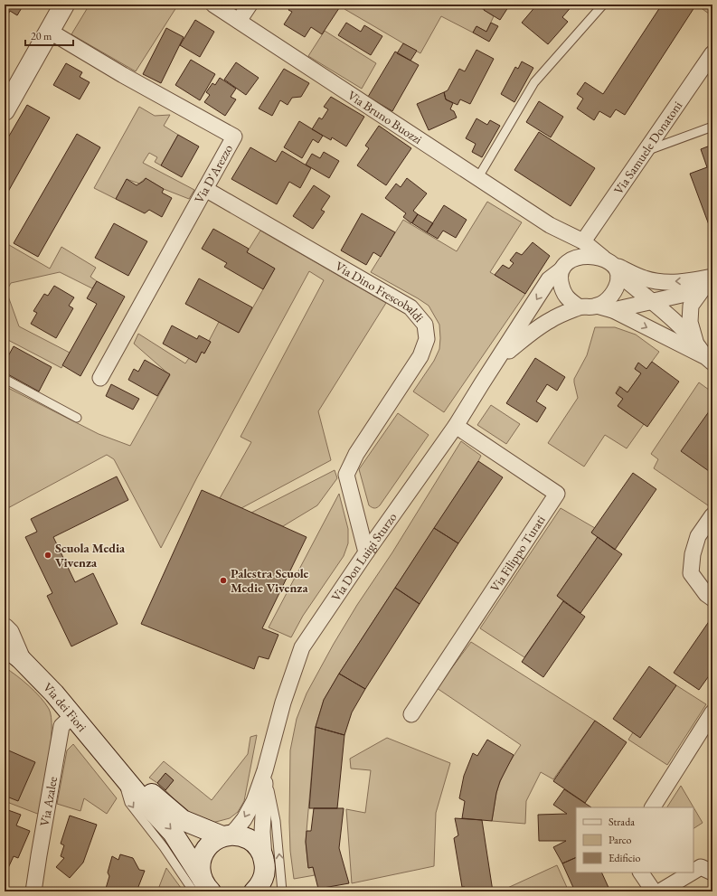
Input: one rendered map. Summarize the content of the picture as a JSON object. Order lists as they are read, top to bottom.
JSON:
{
  "streets": {
    "main road": ["Via dei Fiori"],
    "street": [
      "Via Bruno Buozzi",
      "Via Samuele Donatoni",
      "Via D'Arezzo",
      "Via Dino Frescobaldi",
      "Via Filippo Turati",
      "Via Don Luigi Sturzo",
      "Via Azalee"
    ]
  },
  "crossings": [
    ["Via Bruno Buozzi", "Via Samuele Donatoni"],
    ["Via Bruno Buozzi", "Via Don Luigi Sturzo"],
    ["Via D'Arezzo", "Via Dino Frescobaldi"],
    ["Via Dino Frescobaldi", "Via Don Luigi Sturzo"],
    ["Via Filippo Turati", "Via Don Luigi Sturzo"],
    ["Via Don Luigi Sturzo", "Via dei Fiori"],
    ["Via dei Fiori", "Via Azalee"]
  ],
  "places": ["Scuola Media Vivenza", "Palestra Scuole Medie Vivenza"],
  "legend": ["Strada", "Parco", "Edificio"],
  "scale_bar": "20 m"
}
